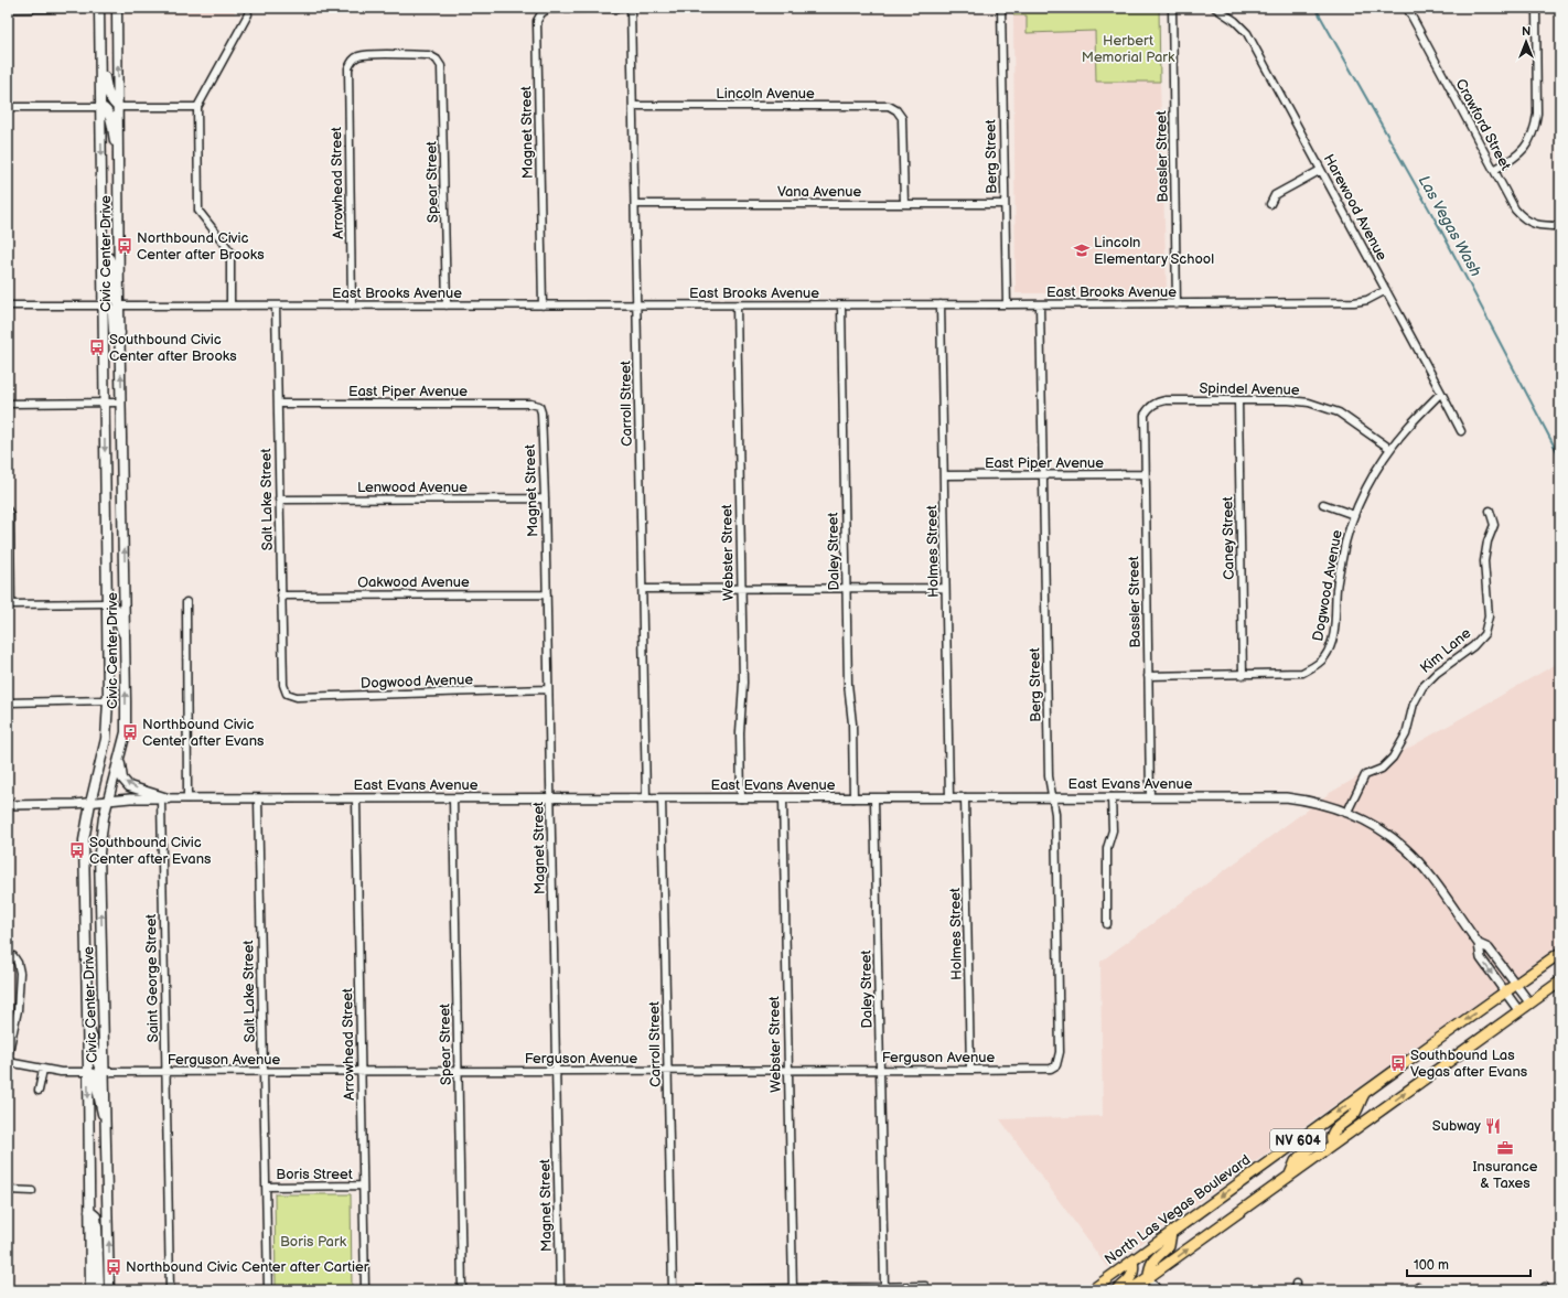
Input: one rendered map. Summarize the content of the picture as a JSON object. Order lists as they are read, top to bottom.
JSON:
{
  "streets": {
    "main road": ["Civic Center Drive", "NV 604", "North Las Vegas Boulevard"],
    "street": [
      "Lincoln Avenue",
      "Crawford Street",
      "Magnet Street",
      "Berg Street",
      "Bassler Street",
      "Spear Street",
      "Arrowhead Street",
      "Vana Avenue",
      "Harewood Avenue",
      "East Brooks Avenue",
      "Spindel Avenue",
      "East Piper Avenue",
      "Carroll Street",
      "Lenwood Avenue",
      "Salt Lake Street",
      "Caney Street",
      "Daley Street",
      "Holmes Street",
      "Webster Street",
      "Oakwood Avenue",
      "Dogwood Avenue",
      "Kim Lane",
      "East Evans Avenue",
      "Saint George Street",
      "Ferguson Avenue",
      "Boris Street"
    ]
  },
  "crossings": [
    ["Lincoln Avenue", "Vana Avenue"],
    ["Lincoln Avenue", "Carroll Street"],
    ["Magnet Street", "East Brooks Avenue"],
    ["Magnet Street", "East Piper Avenue"],
    ["Magnet Street", "Lenwood Avenue"],
    ["Magnet Street", "Oakwood Avenue"],
    ["Magnet Street", "Dogwood Avenue"],
    ["Magnet Street", "East Evans Avenue"],
    ["Magnet Street", "Ferguson Avenue"],
    ["Berg Street", "Vana Avenue"],
    ["Berg Street", "East Brooks Avenue"],
    ["Berg Street", "East Piper Avenue"],
    ["Berg Street", "East Evans Avenue"],
    ["Berg Street", "Ferguson Avenue"],
    ["Bassler Street", "East Brooks Avenue"],
    ["Bassler Street", "Spindel Avenue"],
    ["Bassler Street", "East Piper Avenue"],
    ["Bassler Street", "Dogwood Avenue"],
    ["Bassler Street", "East Evans Avenue"],
    ["Spear Street", "Arrowhead Street"],
    ["Spear Street", "East Brooks Avenue"],
    ["Spear Street", "East Evans Avenue"],
    ["Spear Street", "Ferguson Avenue"],
    ["Arrowhead Street", "East Brooks Avenue"],
    ["Arrowhead Street", "East Evans Avenue"],
    ["Arrowhead Street", "Ferguson Avenue"],
    ["Arrowhead Street", "Boris Street"],
    ["Vana Avenue", "Carroll Street"],
    ["Harewood Avenue", "East Brooks Avenue"],
    ["Harewood Avenue", "Dogwood Avenue"],
    ["Civic Center Drive", "East Brooks Avenue"],
    ["Civic Center Drive", "East Evans Avenue"],
    ["Civic Center Drive", "Ferguson Avenue"],
    ["East Brooks Avenue", "Carroll Street"],
    ["East Brooks Avenue", "Salt Lake Street"],
    ["East Brooks Avenue", "Daley Street"],
    ["East Brooks Avenue", "Holmes Street"],
    ["East Brooks Avenue", "Webster Street"],
    ["Spindel Avenue", "Caney Street"],
    ["Spindel Avenue", "Dogwood Avenue"],
    ["East Piper Avenue", "Salt Lake Street"],
    ["East Piper Avenue", "Holmes Street"],
    ["Carroll Street", "East Evans Avenue"],
    ["Carroll Street", "Ferguson Avenue"],
    ["Lenwood Avenue", "Salt Lake Street"],
    ["Salt Lake Street", "Oakwood Avenue"],
    ["Salt Lake Street", "Dogwood Avenue"],
    ["Salt Lake Street", "East Evans Avenue"],
    ["Salt Lake Street", "Ferguson Avenue"],
    ["Salt Lake Street", "Boris Street"],
    ["Caney Street", "Dogwood Avenue"],
    ["Daley Street", "East Evans Avenue"],
    ["Daley Street", "Ferguson Avenue"],
    ["Holmes Street", "East Evans Avenue"],
    ["Holmes Street", "Ferguson Avenue"],
    ["Webster Street", "East Evans Avenue"],
    ["Webster Street", "Ferguson Avenue"],
    ["Kim Lane", "East Evans Avenue"],
    ["East Evans Avenue", "Saint George Street"],
    ["East Evans Avenue", "NV 604"],
    ["East Evans Avenue", "North Las Vegas Boulevard"],
    ["Saint George Street", "Ferguson Avenue"]
  ],
  "water": ["Las Vegas Wash"],
  "parks": ["Herbert Memorial Park", "Boris Park"],
  "places": {
    "bus stop": [
      "Northbound Civic Center after Brooks",
      "Southbound Civic Center after Brooks",
      "Northbound Civic Center after Evans",
      "Southbound Civic Center after Evans",
      "Southbound Las Vegas after Evans",
      "Northbound Civic Center after Cartier"
    ],
    "school or university": ["Lincoln Elementary School"],
    "restaurant": ["Subway"],
    "office": ["Insurance & Taxes"]
  },
  "scale_bar": "100 m",
  "north": "top"
}
